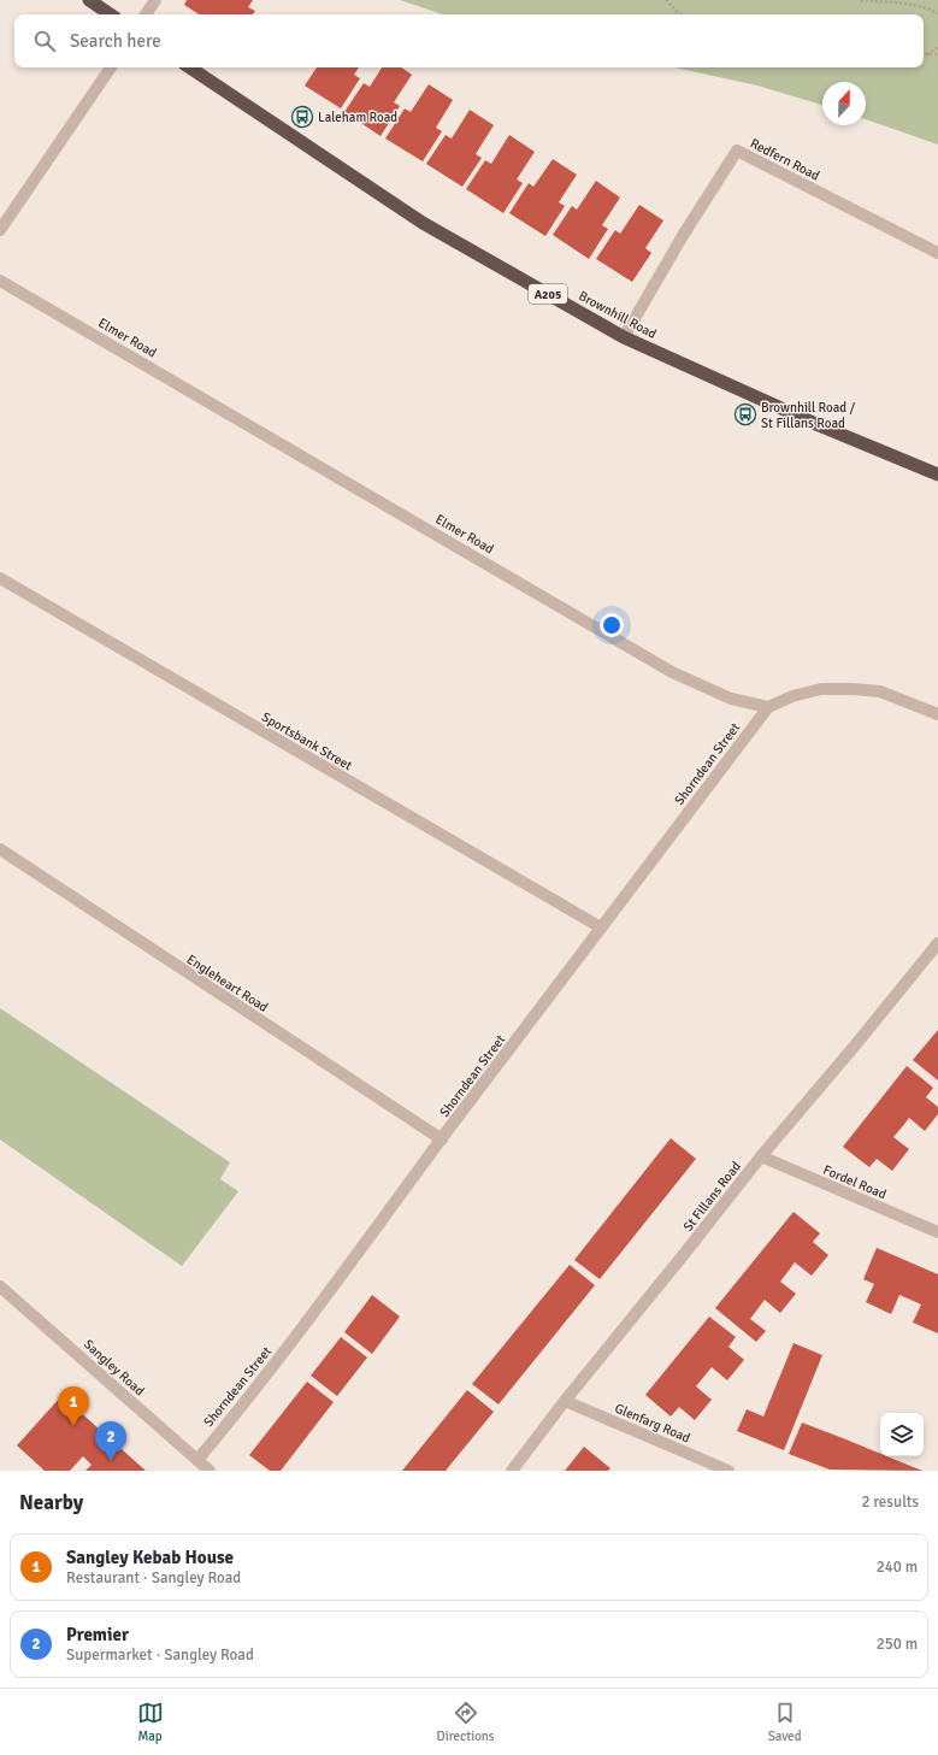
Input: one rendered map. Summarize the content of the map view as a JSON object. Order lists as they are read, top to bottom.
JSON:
{
  "streets": {
    "highway": ["A205", "Brownhill Road"],
    "street": [
      "Redfern Road",
      "Elmer Road",
      "Sportsbank Street",
      "Shorndean Street",
      "Engleheart Road",
      "Fordel Road",
      "St Fillans Road",
      "Sangley Road",
      "Glenfarg Road"
    ]
  },
  "crossings": [
    ["Redfern Road", "Brownhill Road"],
    ["Elmer Road", "Shorndean Street"],
    ["Sportsbank Street", "Shorndean Street"],
    ["Shorndean Street", "Engleheart Road"],
    ["Shorndean Street", "Sangley Road"],
    ["Fordel Road", "St Fillans Road"],
    ["St Fillans Road", "Glenfarg Road"]
  ],
  "places": {
    "bus stop": ["Laleham Road", "Brownhill Road / St Fillans Road"]
  },
  "north": "top",
  "page": {
    "search": "Search here",
    "pins": ["1", "2"],
    "heading": ["Nearby", "2 results"],
    "list": [
      {
        "mark": "1",
        "name": "Sangley Kebab House",
        "note": "Restaurant · Sangley Road",
        "value": "240 m"
      },
      {
        "mark": "2",
        "name": "Premier",
        "note": "Supermarket · Sangley Road",
        "value": "250 m"
      }
    ],
    "nav": ["Map", "Directions", "Saved"]
  }
}
